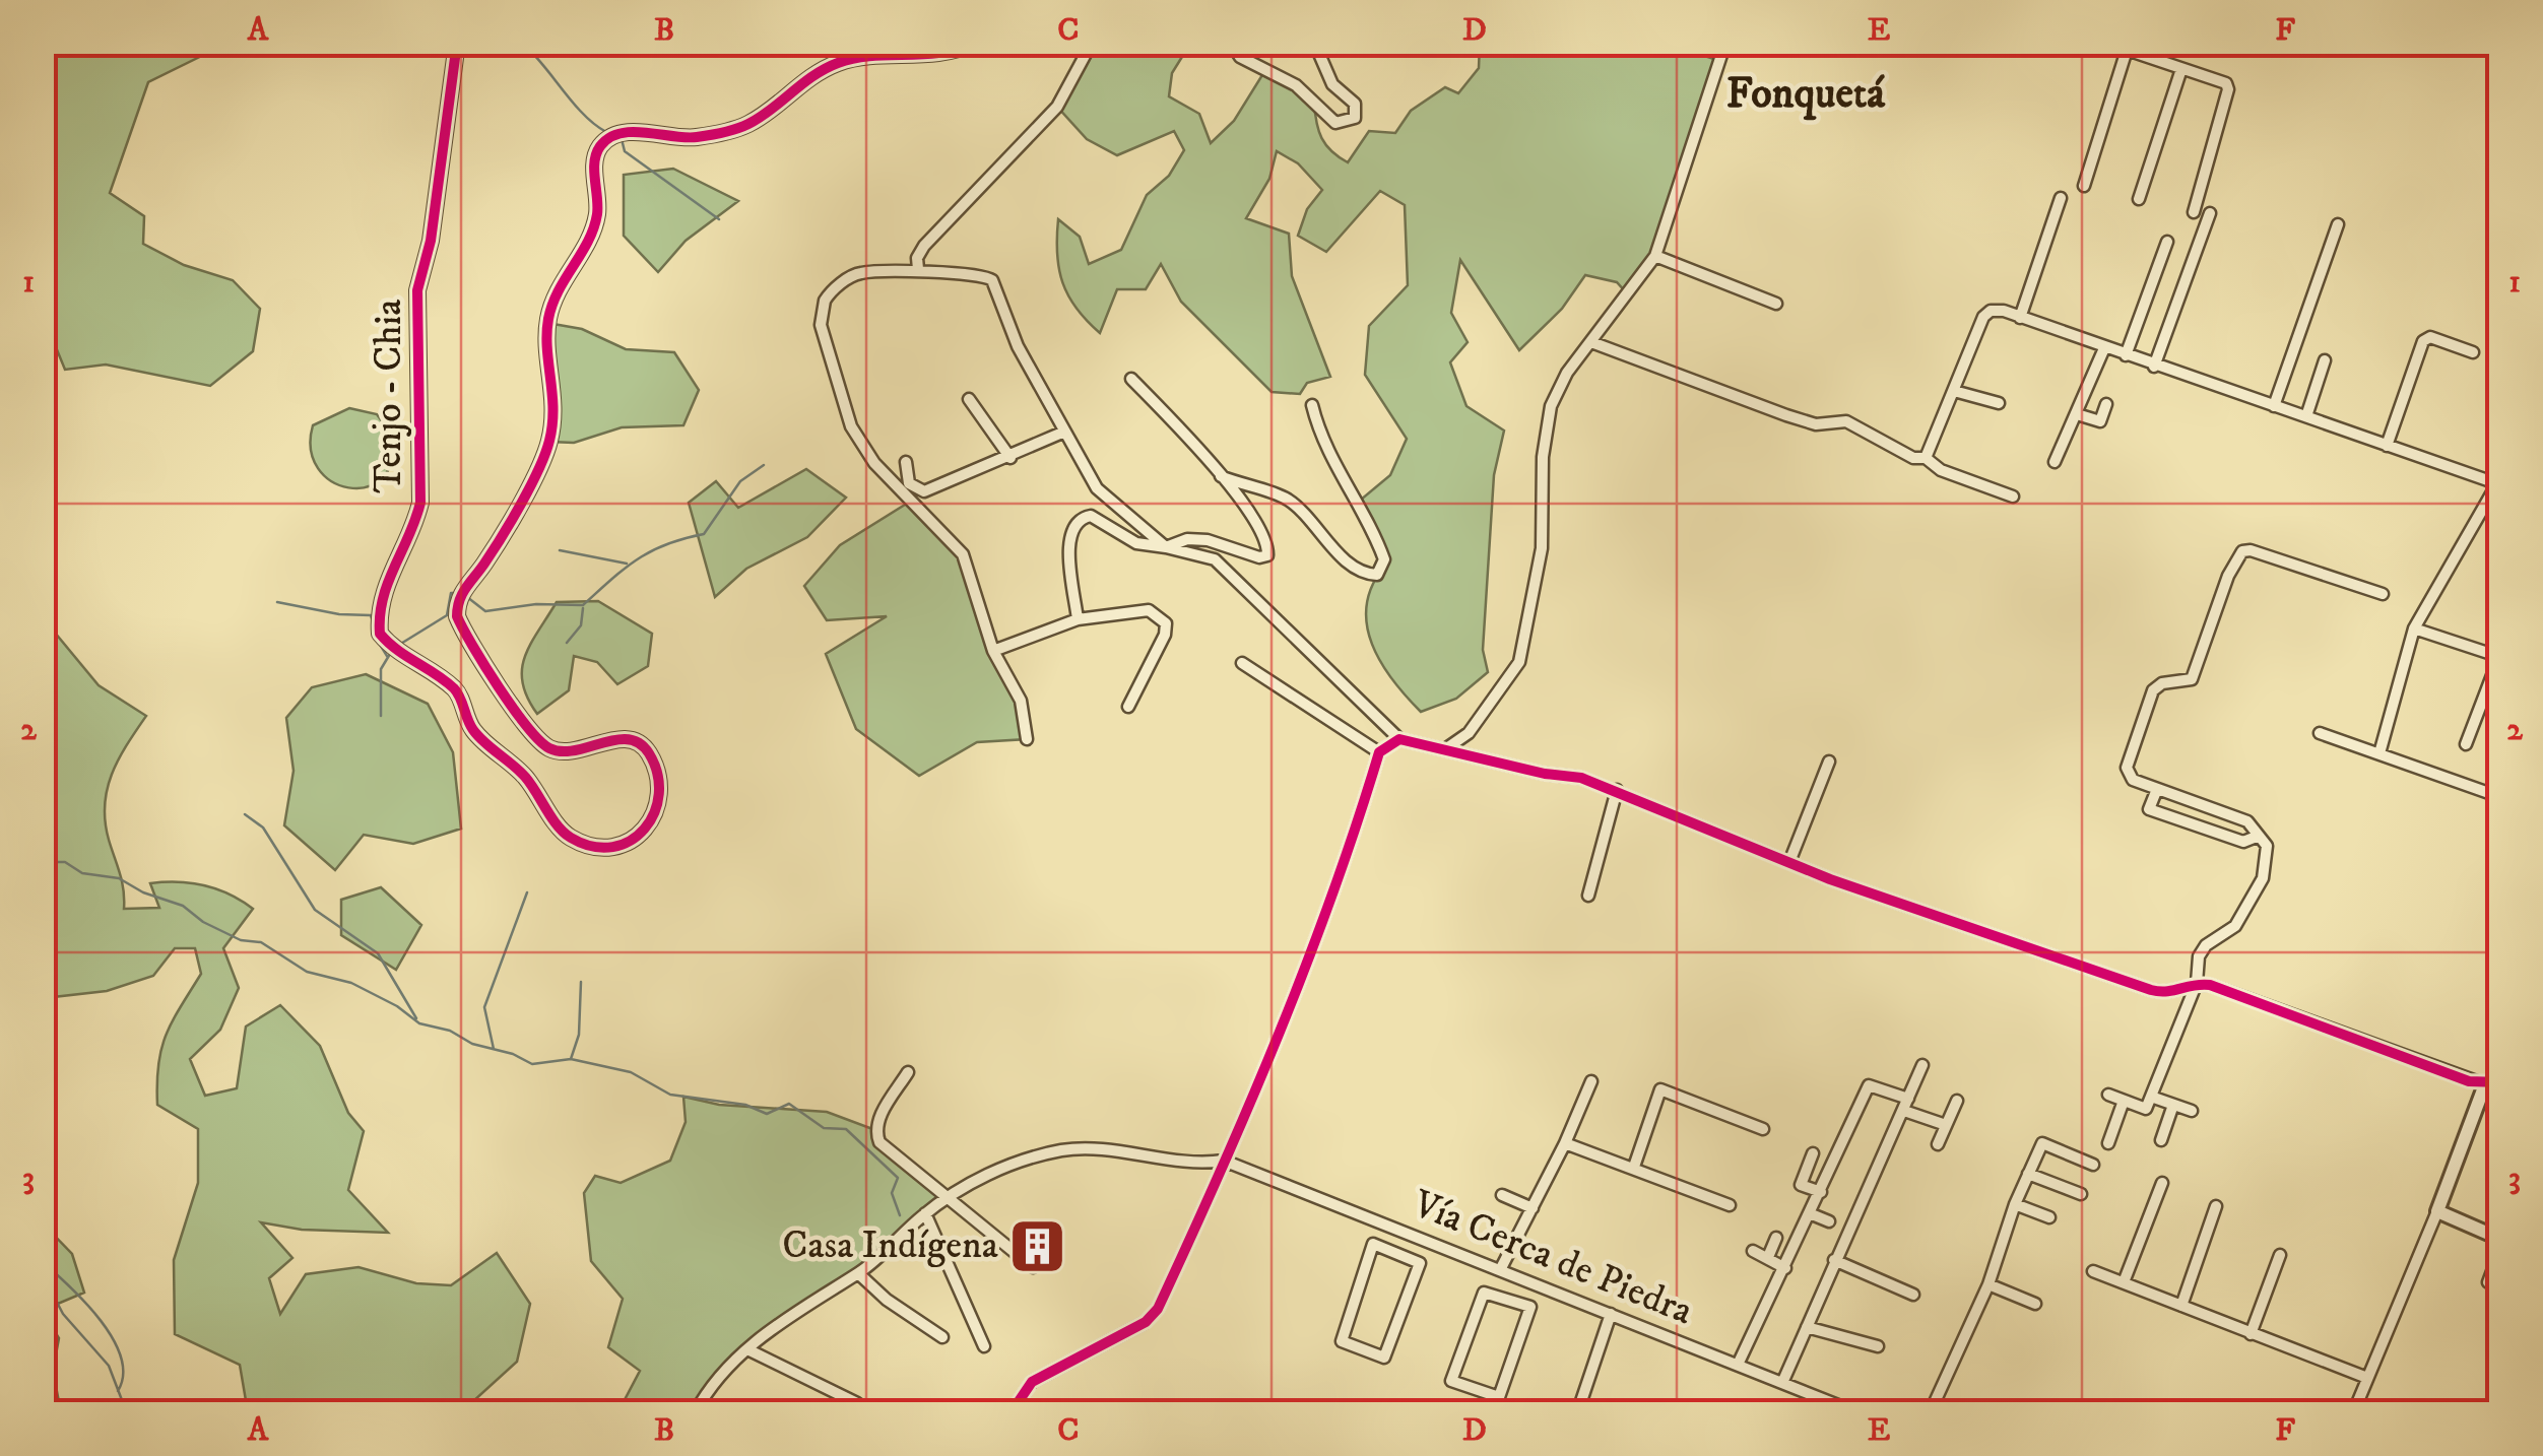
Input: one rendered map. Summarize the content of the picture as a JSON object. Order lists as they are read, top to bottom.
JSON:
{
  "streets": {
    "street": ["Tenjo - Chia", "Vía Cerca de Piedra"]
  },
  "districts": ["Fonquetá"],
  "places": {
    "building": ["Casa Indígena"]
  },
  "grid": {
    "columns": [
      "A",
      "B",
      "C",
      "D",
      "E",
      "F"
    ],
    "rows": ["1", "2", "3"]
  }
}
